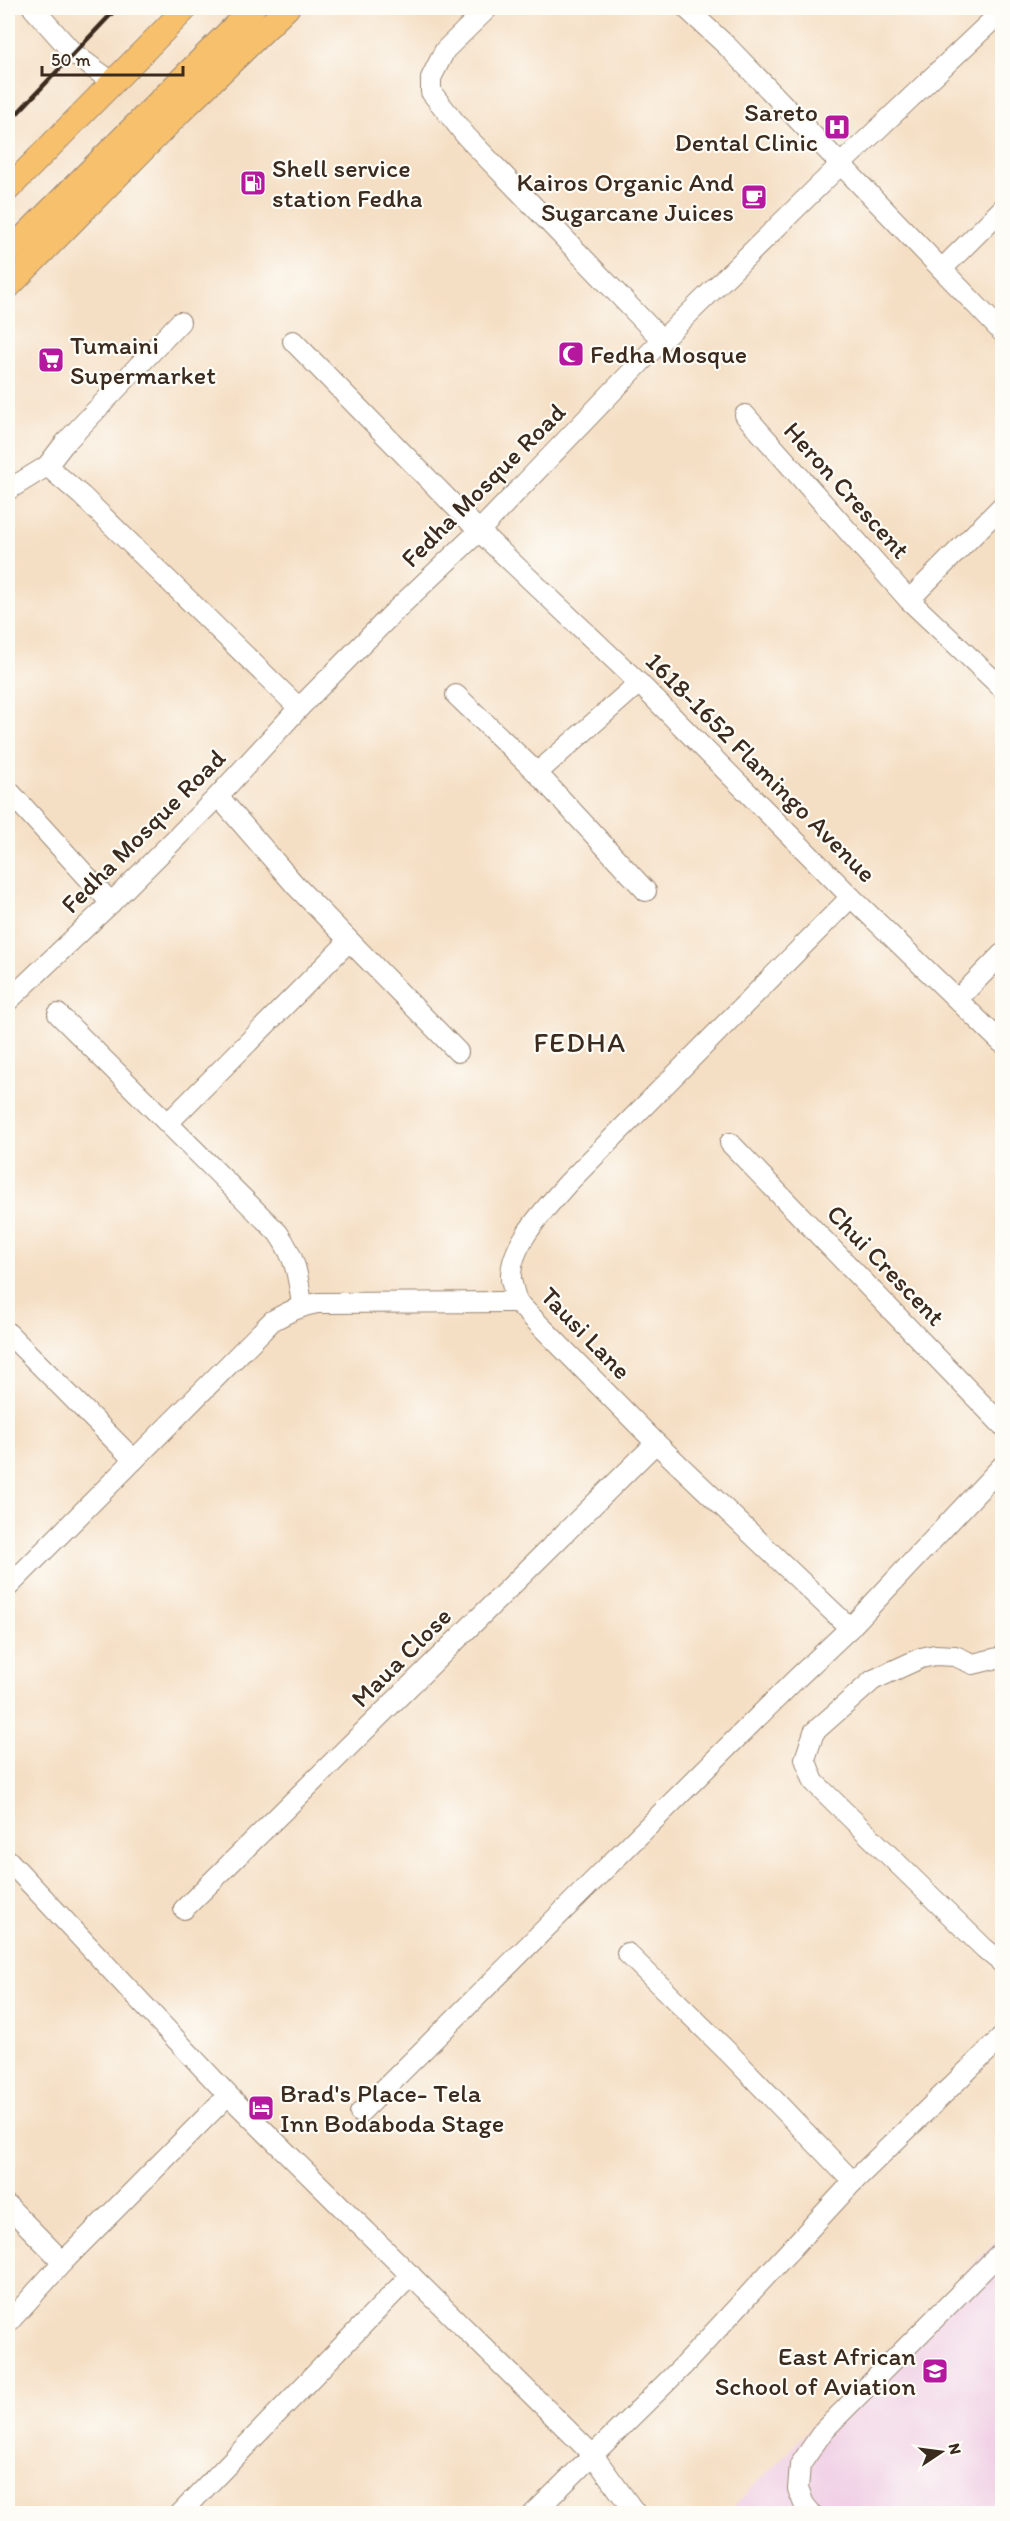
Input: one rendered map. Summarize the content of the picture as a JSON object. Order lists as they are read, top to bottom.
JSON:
{
  "streets": {
    "street": [
      "Fedha Mosque Road",
      "Heron Crescent",
      "1618-1652 Flamingo Avenue",
      "Chui Crescent",
      "Tausi Lane",
      "Maua Close"
    ]
  },
  "crossings": [
    ["Fedha Mosque Road", "1618-1652 Flamingo Avenue"],
    ["1618-1652 Flamingo Avenue", "Tausi Lane"],
    ["Tausi Lane", "Maua Close"]
  ],
  "districts": ["FEDHA"],
  "places": {
    "hospital": ["Sareto Dental Clinic"],
    "fuel station": ["Shell service station Fedha"],
    "cafe": ["Kairos Organic And Sugarcane Juices"],
    "mosque": ["Fedha Mosque"],
    "supermarket": ["Tumaini Supermarket"],
    "hotel": ["Brad's Place- Tela Inn Bodaboda Stage"],
    "school or university": ["East African School of Aviation"]
  },
  "scale_bar": "50 m",
  "north": "right"
}
